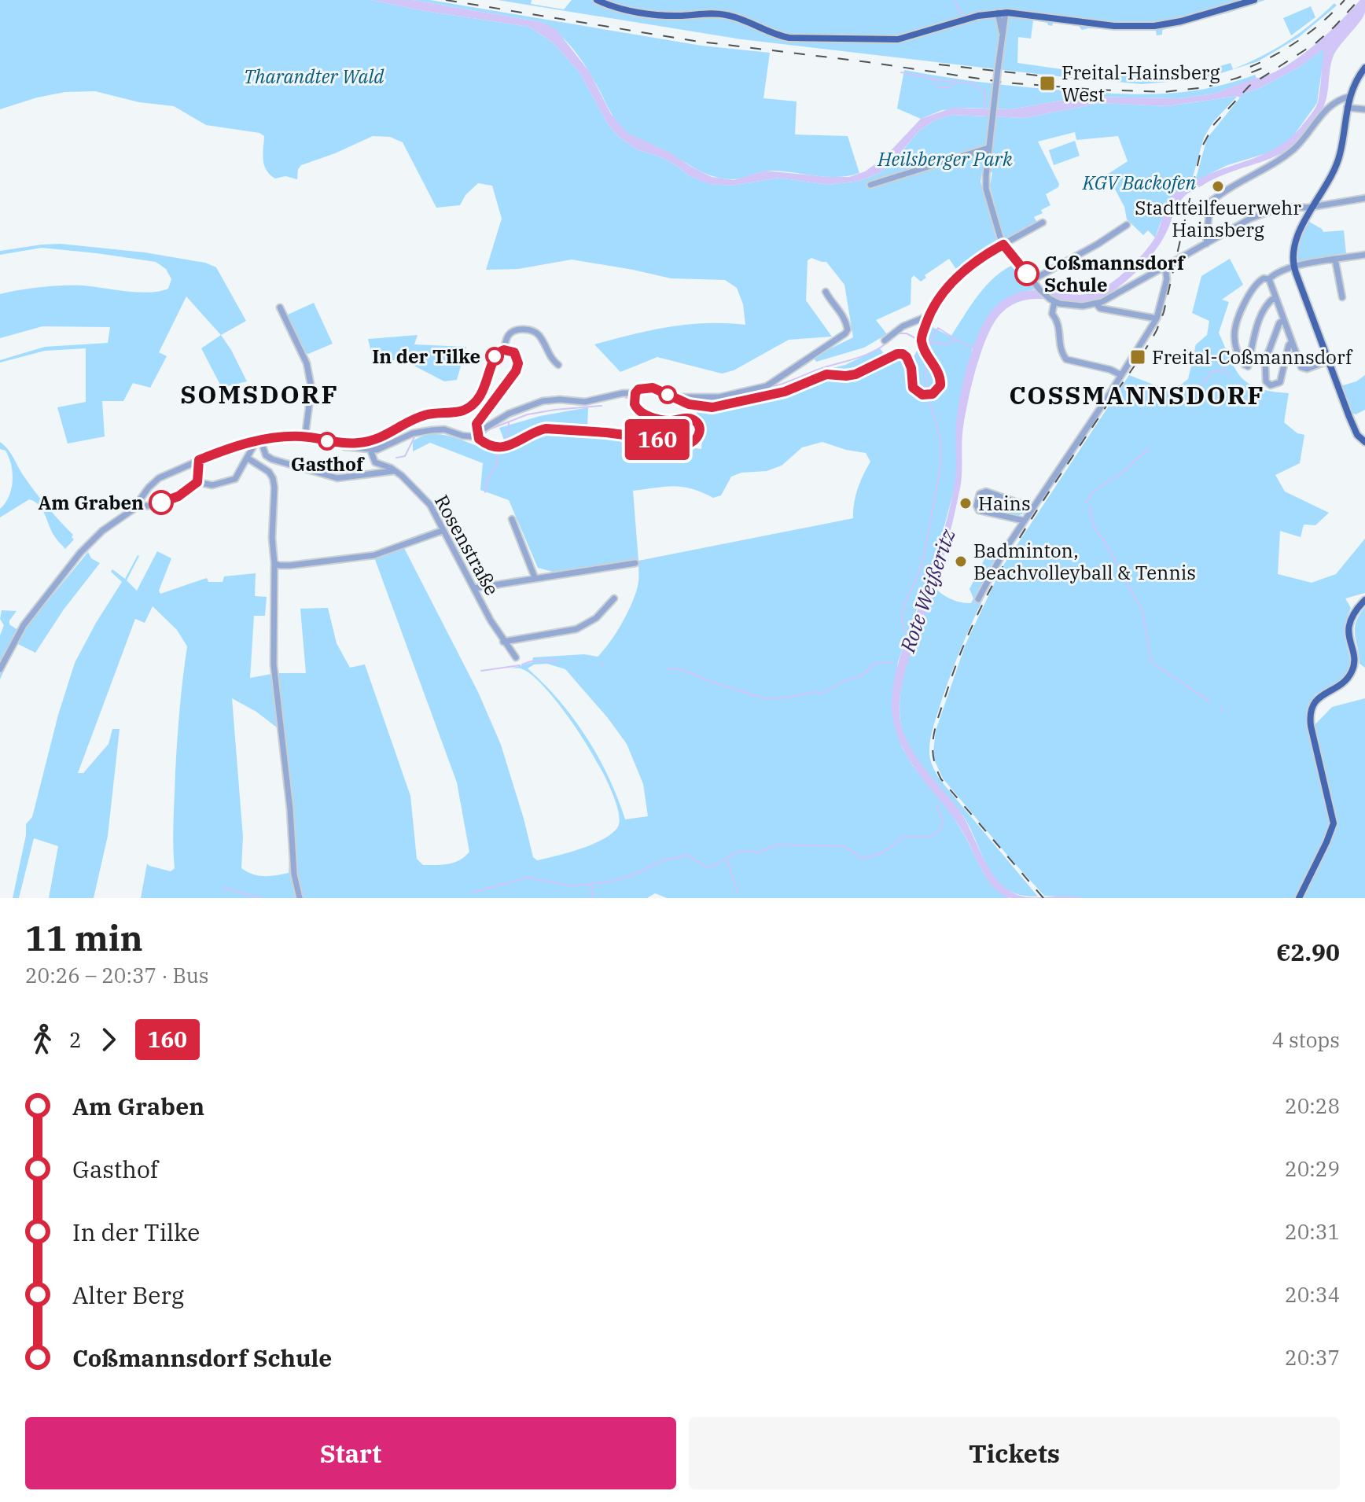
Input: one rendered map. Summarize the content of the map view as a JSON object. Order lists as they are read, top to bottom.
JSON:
{
  "streets": {
    "street": ["Rosenstraße"]
  },
  "districts": ["SOMSDORF", "COSSMANNSDORF"],
  "water": ["Rote Weißeritz"],
  "parks": ["Tharandter Wald", "Heilsberger Park", "KGV Backofen"],
  "places": {
    "transit": ["Freital-Hainsberg West", "Freital-Coßmannsdorf"],
    "other": [
      "Stadtteilfeuerwehr Hainsberg",
      "Coßmannsdorf Schule",
      "In der Tilke",
      "Gasthof",
      "Am Graben",
      "Hains",
      "Badminton, Beachvolleyball & Tennis"
    ]
  },
  "lines": ["bus line 160"],
  "page": {
    "on_map": "160",
    "heading": ["11 min", "20:26 – 20:37 · Bus", "€2.90"],
    "legs": ["2", "160", "4 stops"],
    "list": [
      {
        "name": "Am Graben",
        "value": "20:28"
      },
      {
        "name": "Gasthof",
        "value": "20:29"
      },
      {
        "name": "In der Tilke",
        "value": "20:31"
      },
      {
        "name": "Alter Berg",
        "value": "20:34"
      },
      {
        "name": "Coßmannsdorf Schule",
        "value": "20:37"
      }
    ],
    "buttons": ["Start", "Tickets"]
  }
}
